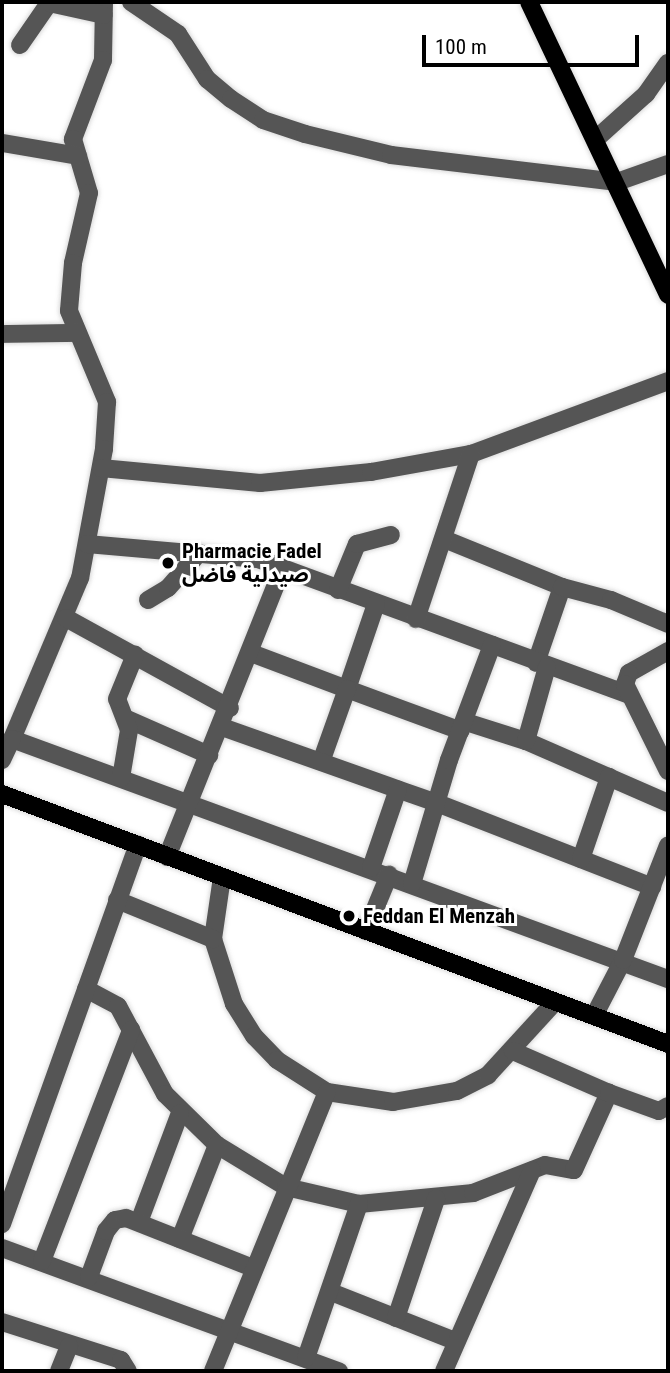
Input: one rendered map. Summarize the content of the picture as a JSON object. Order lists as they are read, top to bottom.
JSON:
{
  "places": ["Pharmacie Fadel صيدلية فاضل", "Feddan El Menzah"],
  "scale_bar": "100 m"
}
